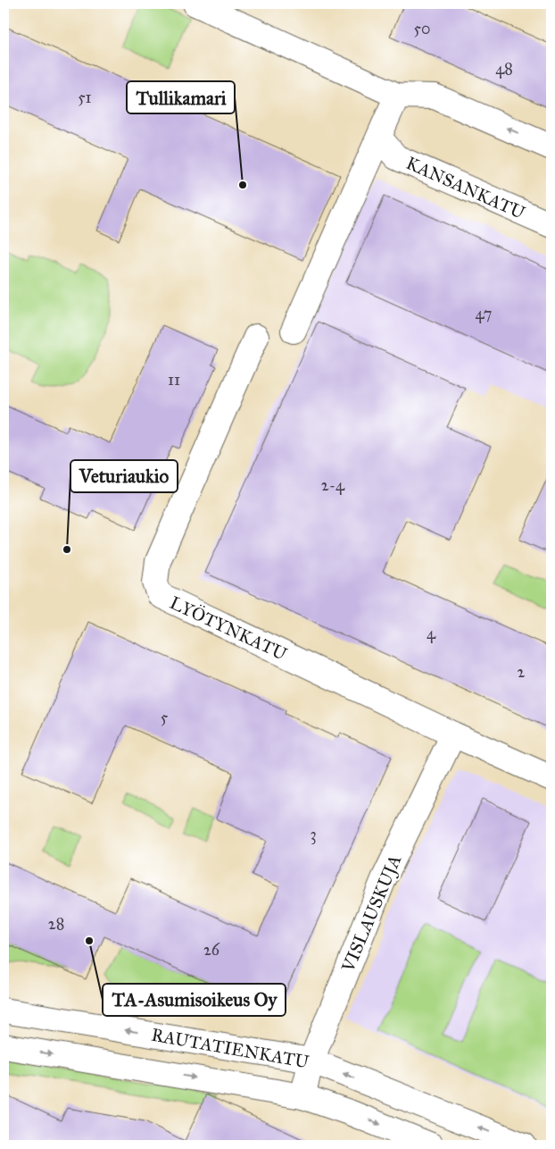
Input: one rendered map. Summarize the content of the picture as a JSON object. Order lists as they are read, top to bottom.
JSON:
{
  "streets": {
    "street": [
      "KANSANKATU",
      "LYÖTYNKATU",
      "VISLAUSKUJA",
      "RAUTATIENKATU"
    ]
  },
  "crossings": [
    ["LYÖTYNKATU", "VISLAUSKUJA"],
    ["VISLAUSKUJA", "RAUTATIENKATU"]
  ],
  "places": ["Tullikamari", "Veturiaukio", "TA-Asumisoikeus Oy"],
  "house_numbers": [
    "50",
    "48",
    "51",
    "47",
    "11",
    "2-4",
    "4",
    "2",
    "5",
    "3",
    "28",
    "26"
  ]
}
